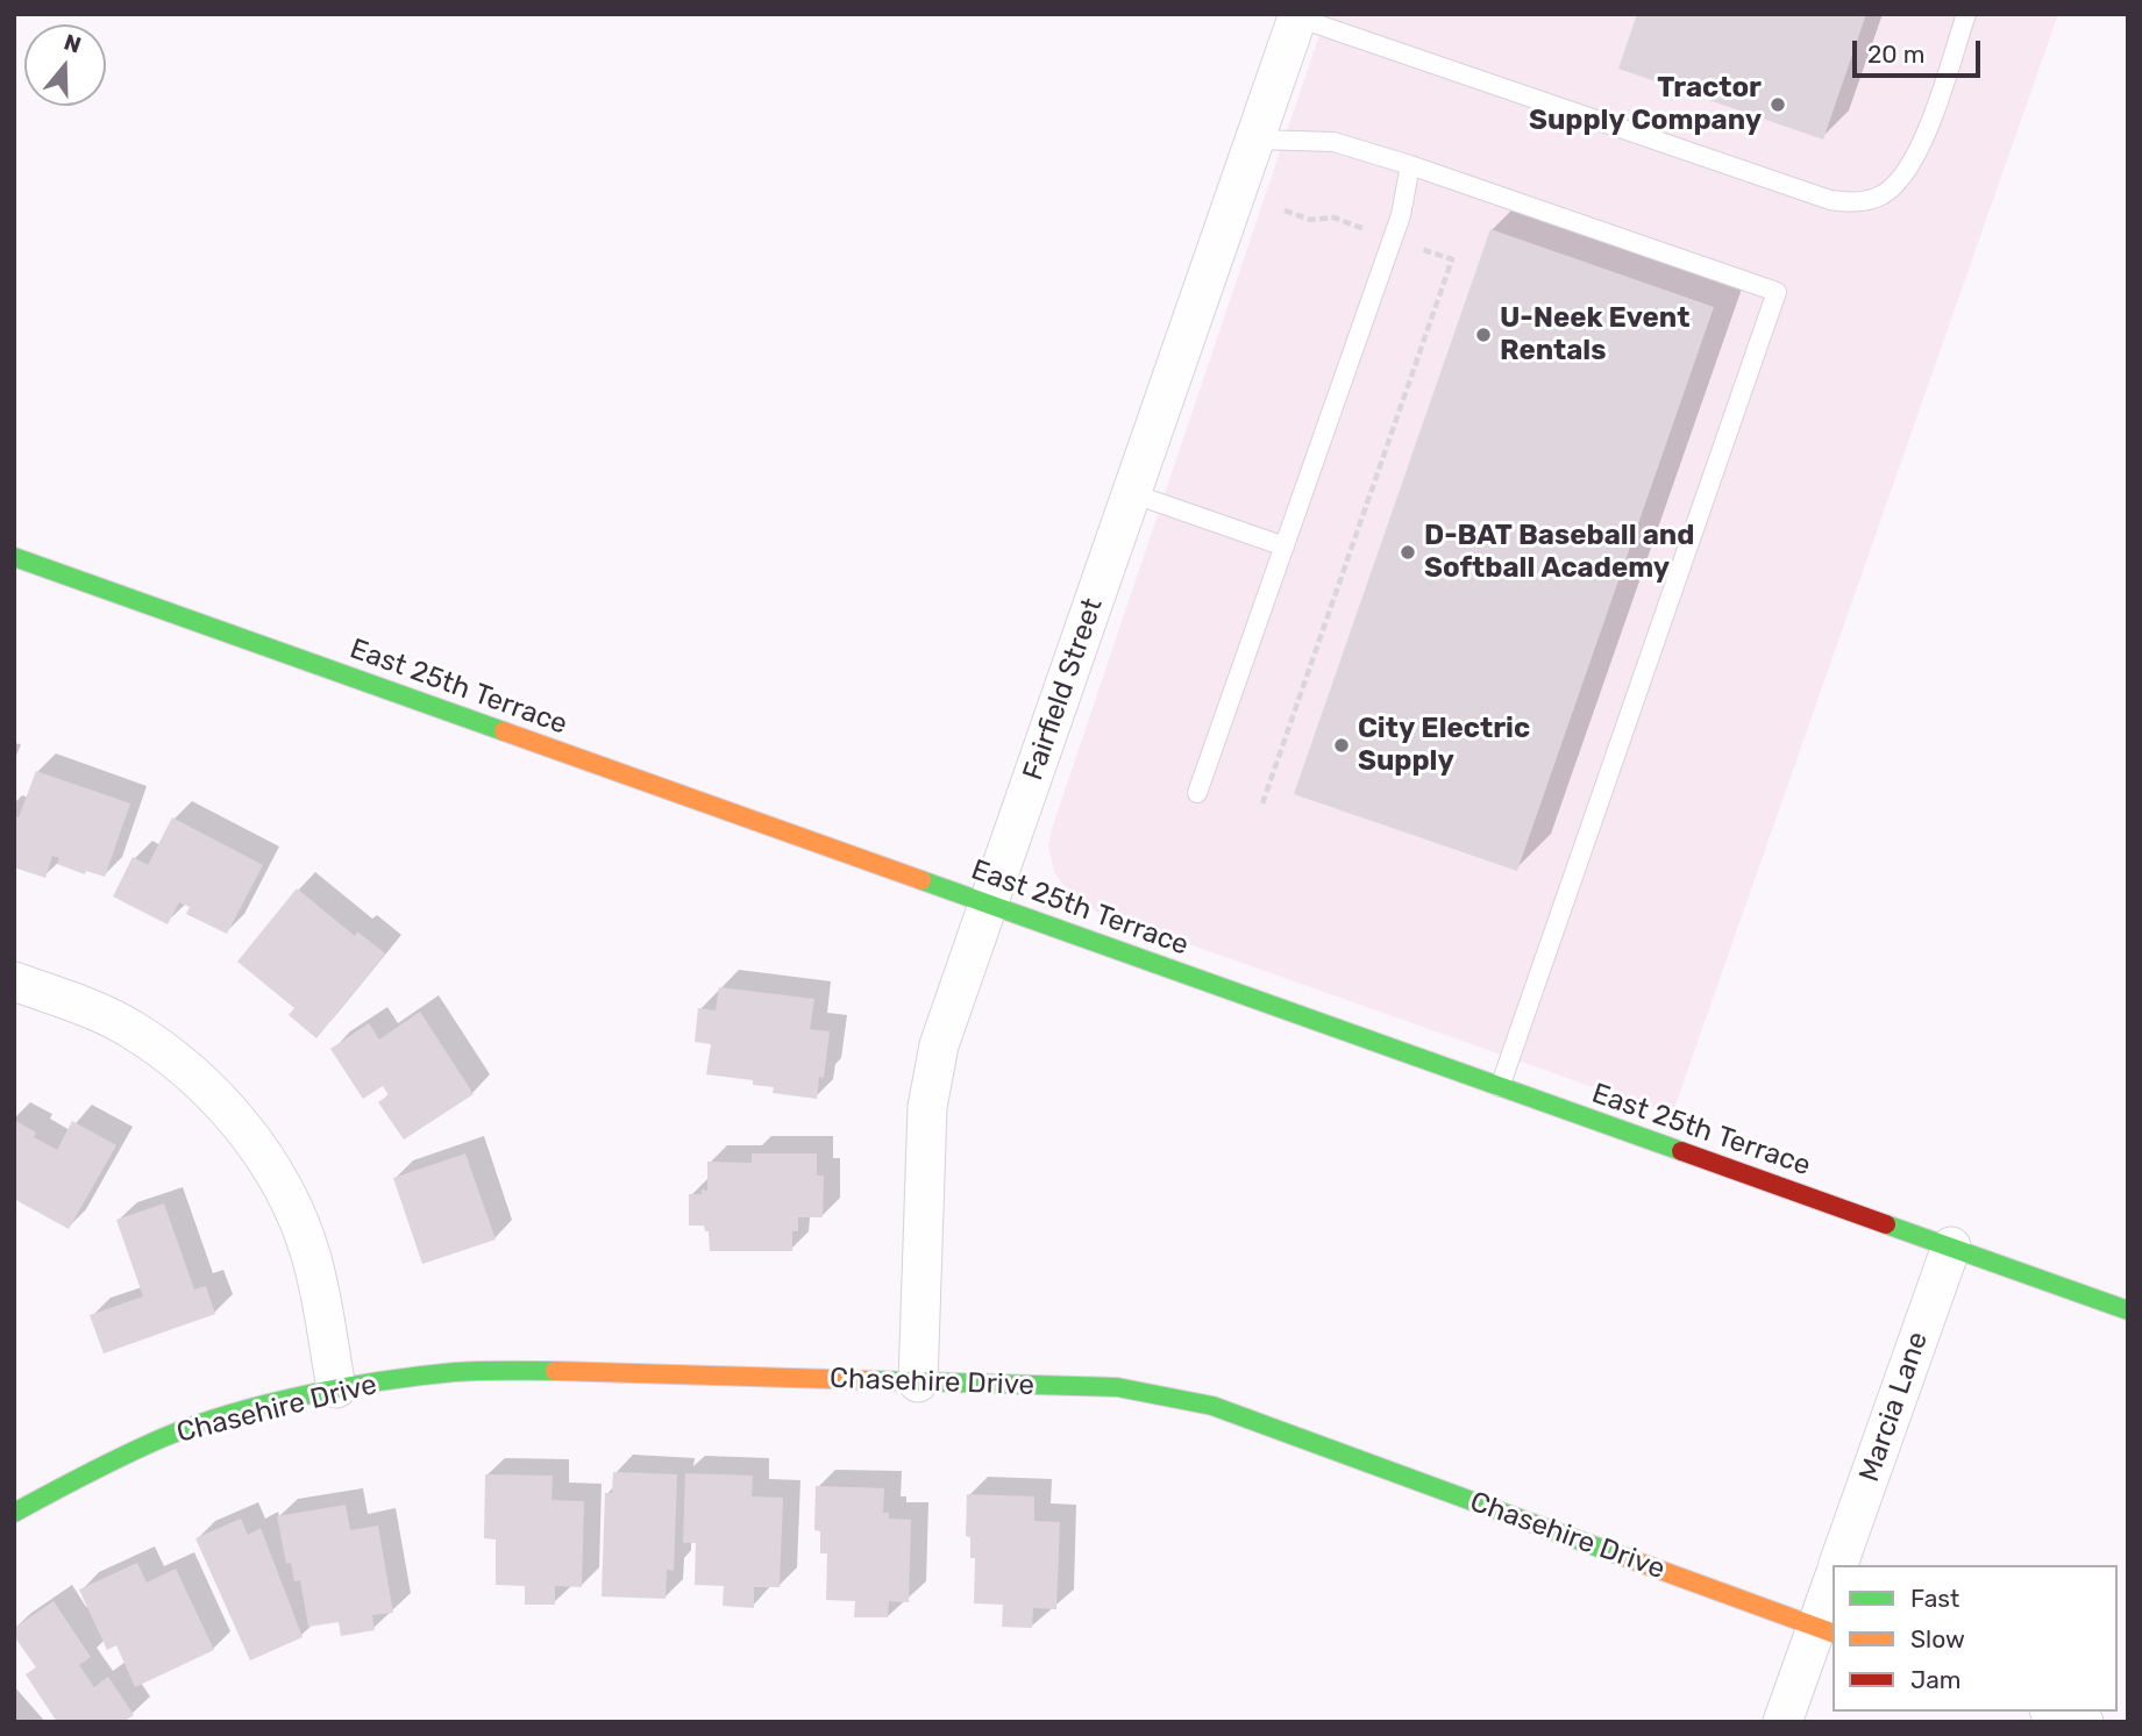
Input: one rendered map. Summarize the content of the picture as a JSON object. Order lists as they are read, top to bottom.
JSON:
{
  "streets": {
    "street": [
      "East 25th Terrace",
      "Fairfield Street",
      "Chasehire Drive",
      "Marcia Lane"
    ]
  },
  "crossings": [
    ["East 25th Terrace", "Fairfield Street"],
    ["East 25th Terrace", "Marcia Lane"],
    ["Fairfield Street", "Chasehire Drive"]
  ],
  "places": [
    "Tractor Supply Company",
    "U-Neek Event Rentals",
    "D-BAT Baseball and Softball Academy",
    "City Electric Supply"
  ],
  "legend": ["Fast", "Slow", "Jam"],
  "scale_bar": "20 m",
  "north": "top"
}
